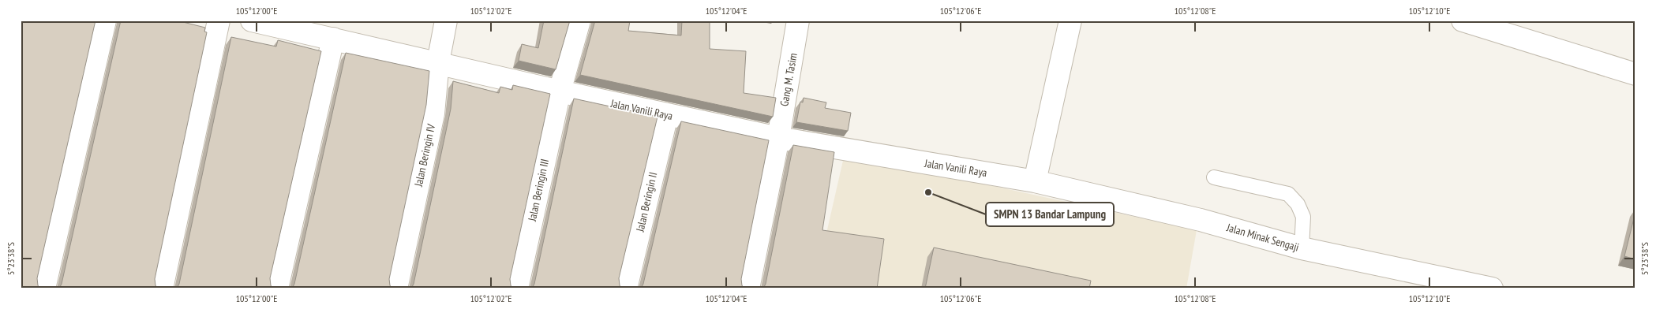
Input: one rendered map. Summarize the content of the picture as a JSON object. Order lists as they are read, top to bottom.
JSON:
{
  "streets": {
    "street": [
      "Gang M. Tasim",
      "Jalan Vanili Raya",
      "Jalan Beringin IV",
      "Jalan Beringin III",
      "Jalan Beringin II",
      "Jalan Minak Sengaji"
    ]
  },
  "crossings": [
    ["Gang M. Tasim", "Jalan Vanili Raya"],
    ["Jalan Vanili Raya", "Jalan Beringin IV"],
    ["Jalan Vanili Raya", "Jalan Beringin III"],
    ["Jalan Vanili Raya", "Jalan Beringin II"],
    ["Jalan Vanili Raya", "Jalan Minak Sengaji"]
  ],
  "places": ["SMPN 13 Bandar Lampung"],
  "coordinates": [
    "105°12'00\"E",
    "105°12'02\"E",
    "105°12'04\"E",
    "105°12'06\"E",
    "105°12'08\"E",
    "105°12'10\"E",
    "5°23'38\"S"
  ]
}
